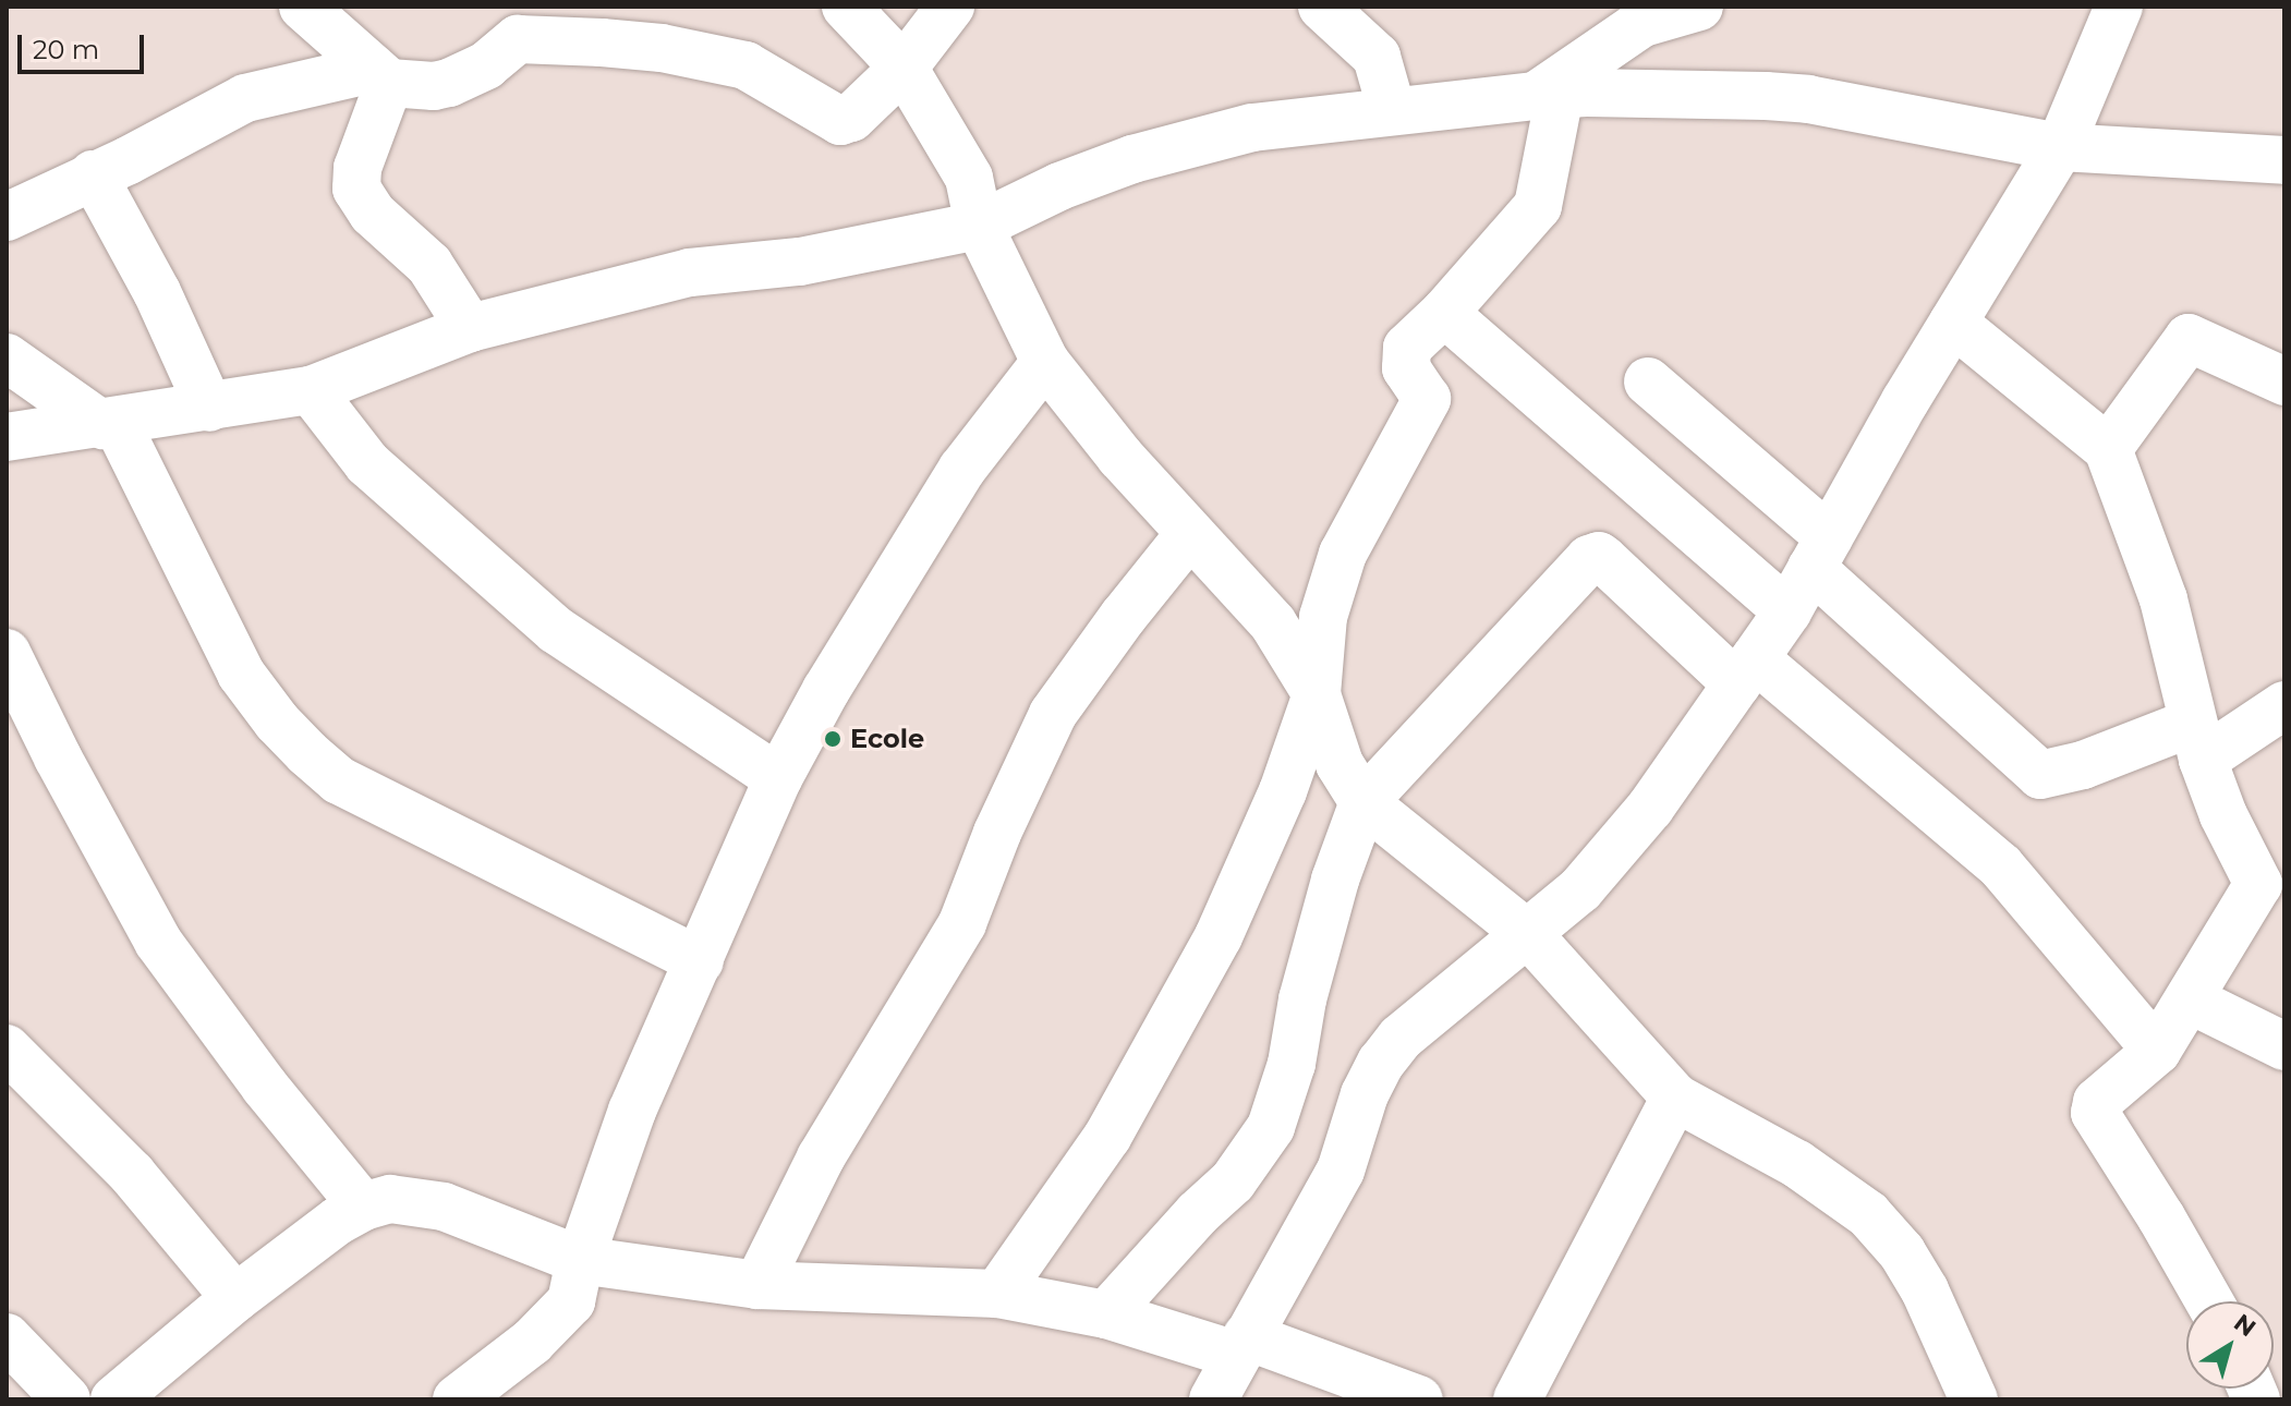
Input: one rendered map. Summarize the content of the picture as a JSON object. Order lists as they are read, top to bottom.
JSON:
{
  "places": ["Ecole"],
  "scale_bar": "20 m",
  "north": "top right"
}
